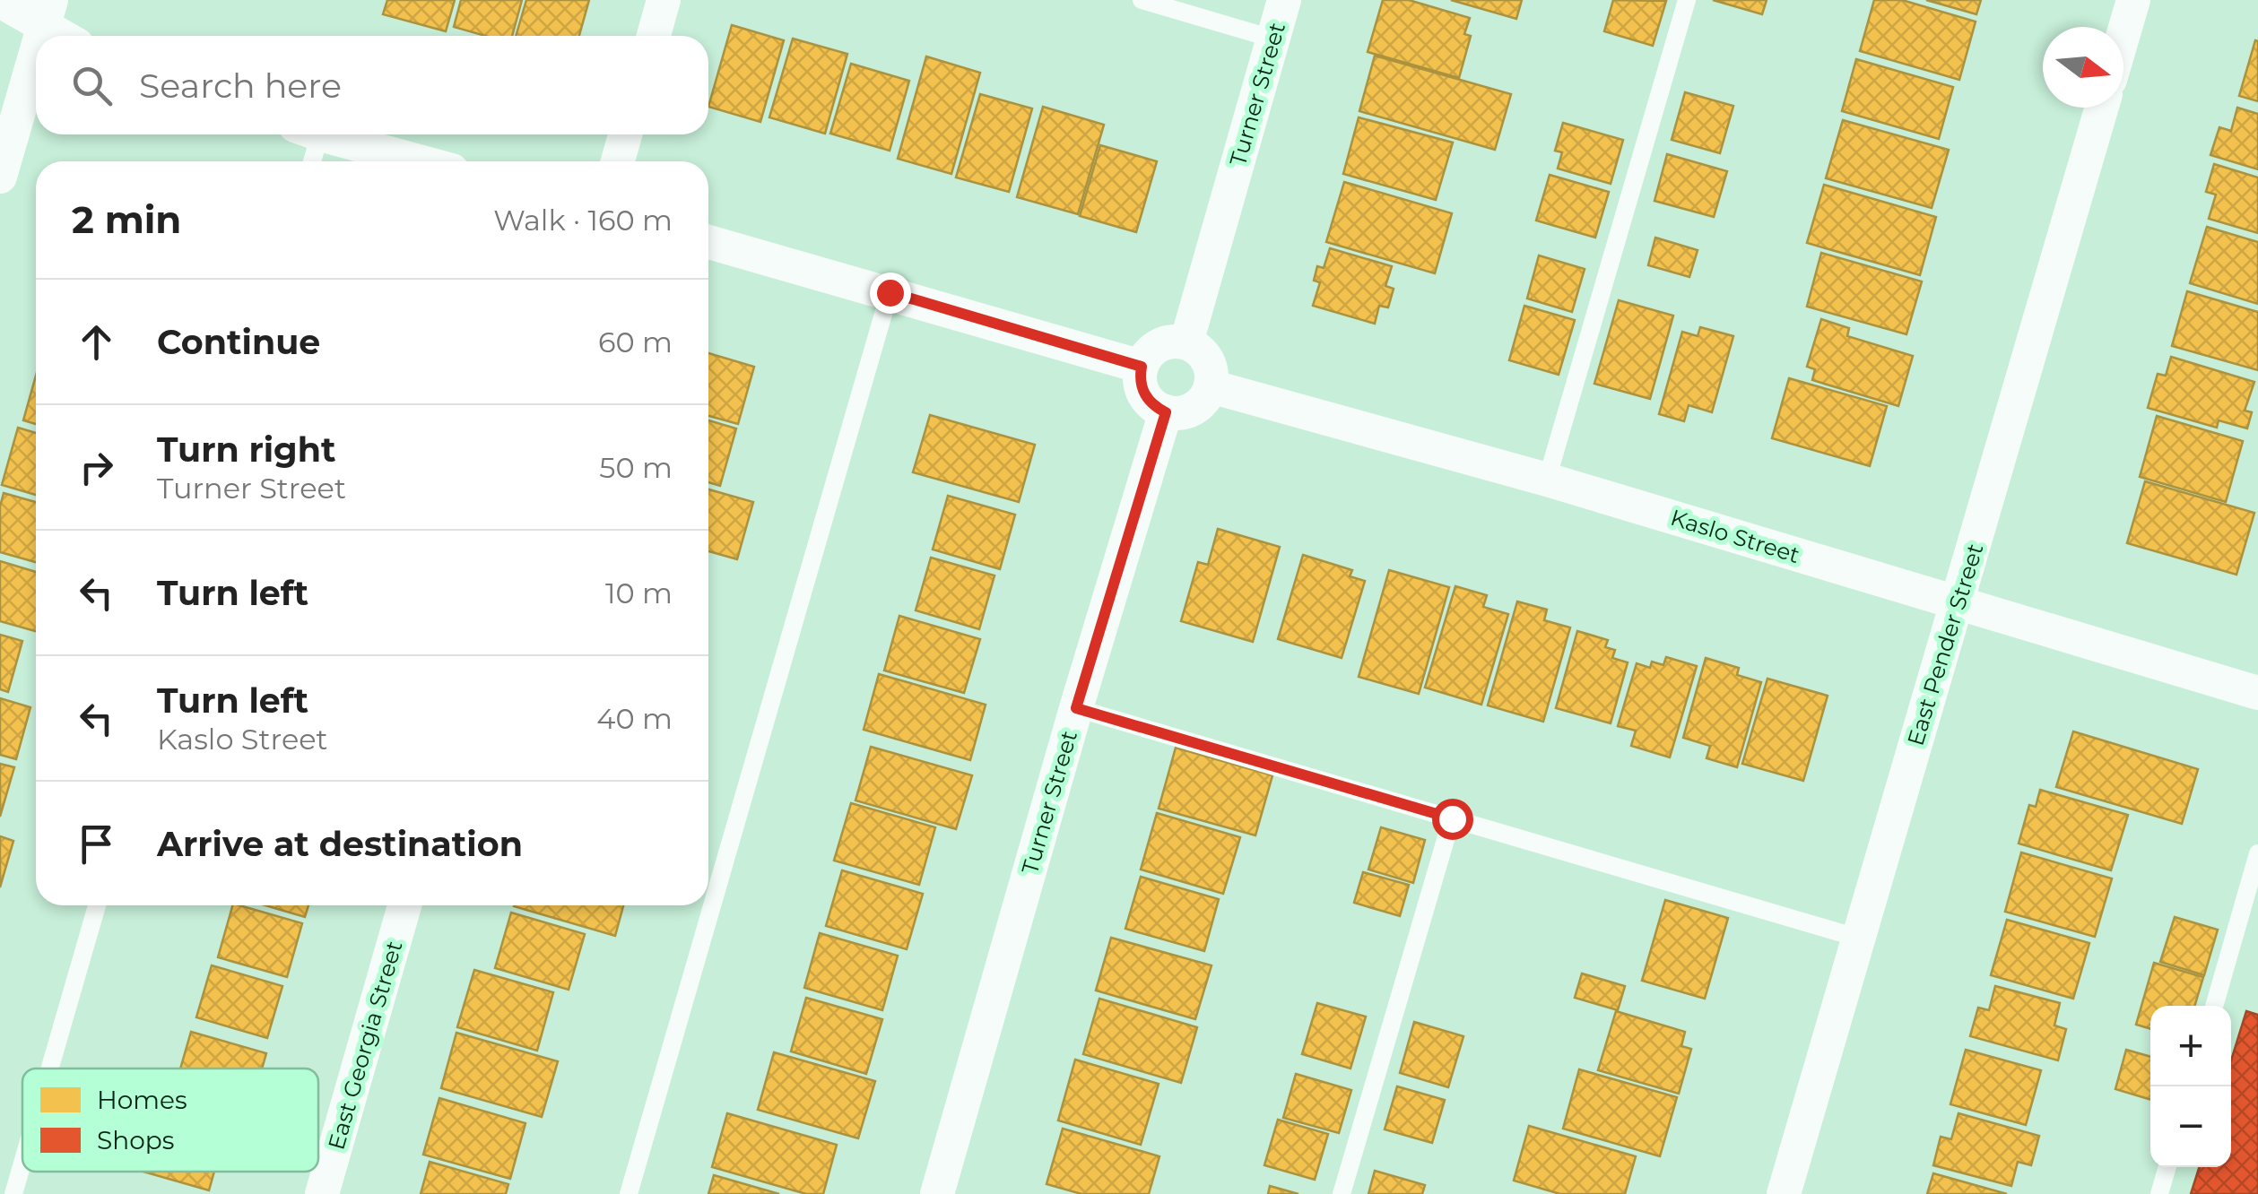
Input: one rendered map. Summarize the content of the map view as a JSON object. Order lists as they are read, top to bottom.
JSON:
{
  "streets": {
    "street": [
      "Turner Street",
      "Kaslo Street",
      "East Pender Street",
      "East Georgia Street"
    ]
  },
  "crossings": [
    ["Turner Street", "Kaslo Street"],
    ["Kaslo Street", "East Pender Street"]
  ],
  "legend": ["Homes", "Shops"],
  "north": "right",
  "page": {
    "search": "Search here",
    "heading": ["2 min", "Walk · 160 m"],
    "list": [
      ["Continue", "60 m"],
      ["Turn right", "Turner Street", "50 m"],
      ["Turn left", "10 m"],
      ["Turn left", "Kaslo Street", "40 m"],
      "Arrive at destination"
    ],
    "map_buttons": ["+", "−"]
  }
}
